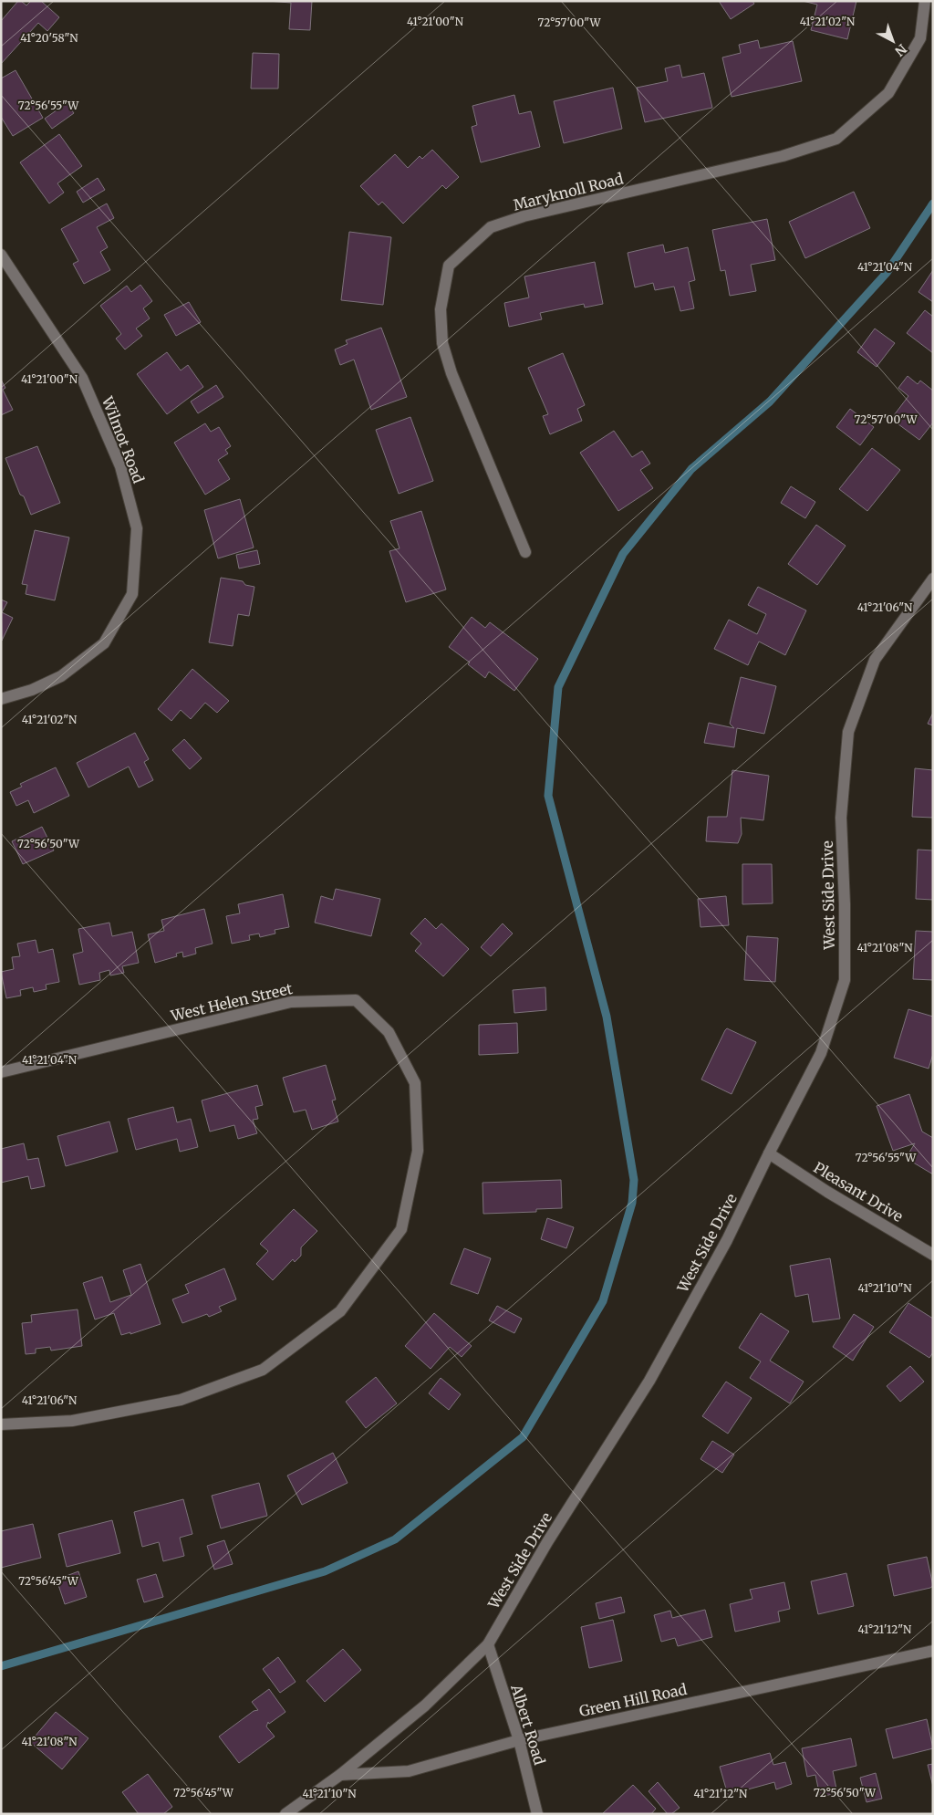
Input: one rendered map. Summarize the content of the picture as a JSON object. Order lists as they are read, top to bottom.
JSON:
{
  "streets": {
    "street": [
      "Maryknoll Road",
      "Wilmot Road",
      "West Side Drive",
      "West Helen Street",
      "Pleasant Drive",
      "Green Hill Road",
      "Albert Road"
    ]
  },
  "crossings": [
    ["West Side Drive", "Pleasant Drive"],
    ["West Side Drive", "Green Hill Road"],
    ["West Side Drive", "Albert Road"],
    ["Green Hill Road", "Albert Road"]
  ],
  "north": "bottom right",
  "coordinates": [
    "41°21'00\"N",
    "41°21'02\"N",
    "72°57'00\"W",
    "41°20'58\"N",
    "72°56'55\"W",
    "41°21'04\"N",
    "41°21'06\"N",
    "72°56'50\"W",
    "41°21'08\"N",
    "41°21'10\"N",
    "72°56'45\"W",
    "41°21'12\"N"
  ]
}
